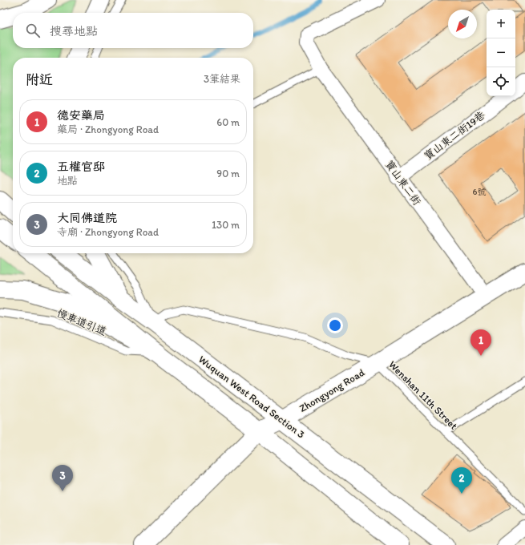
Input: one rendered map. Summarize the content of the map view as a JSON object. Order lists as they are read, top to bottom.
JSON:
{
  "streets": {
    "main road": ["Zhongyong Road", "Wuquan West Road Section 3"],
    "street": ["寶山東二街19巷", "寶山東二街"],
    "lane": ["慢車道引道", "Wenshan 11th Street"]
  },
  "crossings": [
    ["寶山東二街19巷", "寶山東二街"],
    ["寶山東二街", "Zhongyong Road"],
    ["Zhongyong Road", "Wenshan 11th Street"],
    ["Zhongyong Road", "Wuquan West Road Section 3"],
    ["Wenshan 11th Street", "Wuquan West Road Section 3"]
  ],
  "house_numbers": ["6號"],
  "north": "bottom left",
  "page": {
    "map_buttons": ["+", "−"],
    "search": "搜尋地點",
    "heading": ["附近", "3筆結果"],
    "list": [
      {
        "mark": "1",
        "name": "德安藥局",
        "note": "藥局 · Zhongyong Road",
        "value": "60 m"
      },
      {
        "mark": "2",
        "name": "五權官邸",
        "note": "地點",
        "value": "90 m"
      },
      {
        "mark": "3",
        "name": "大同佛道院",
        "note": "寺廟 · Zhongyong Road",
        "value": "130 m"
      }
    ],
    "pins": ["1", "3", "2"]
  }
}
